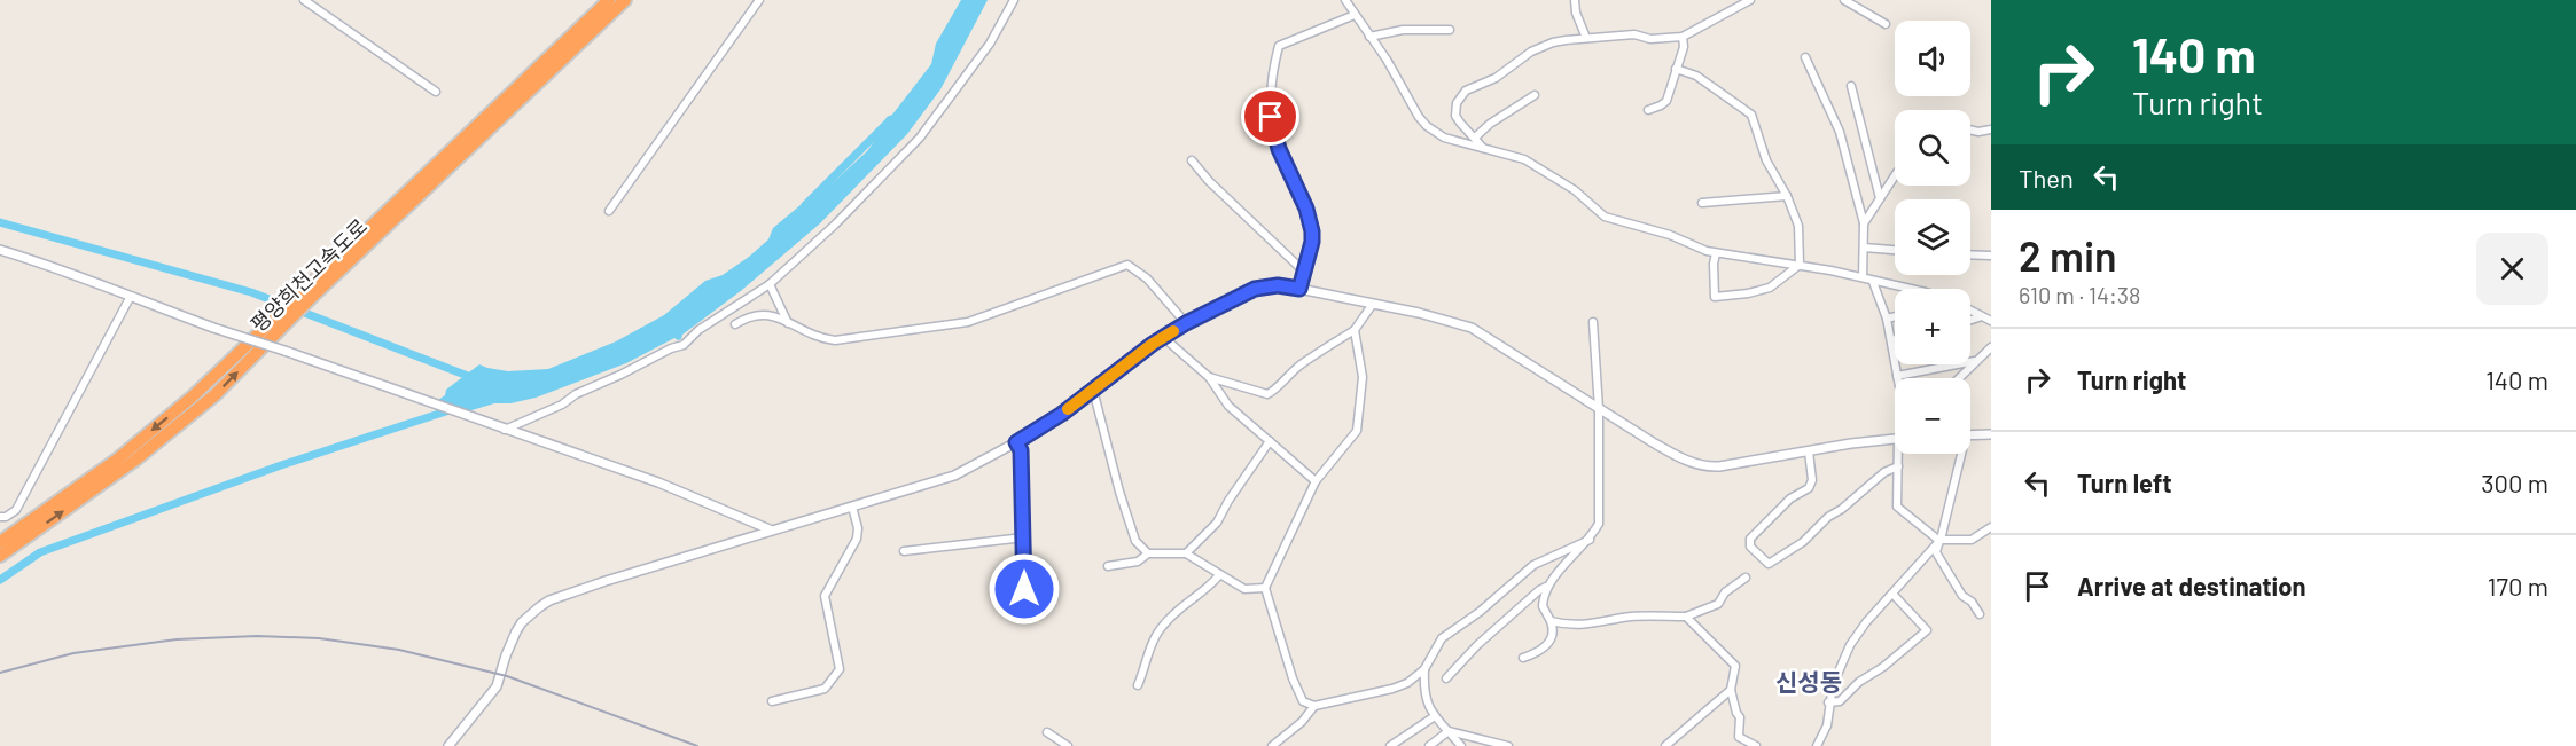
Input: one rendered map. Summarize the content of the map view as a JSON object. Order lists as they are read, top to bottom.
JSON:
{
  "streets": {
    "highway": ["평양희천고속도로"]
  },
  "districts": ["신성동"],
  "page": {
    "turn": ["140 m", "Turn right"],
    "map_buttons": ["+", "−"],
    "then": "Then",
    "heading": ["2 min", "610 m · 14:38"],
    "list": [
      {
        "name": "Turn right",
        "value": "140 m"
      },
      {
        "name": "Turn left",
        "value": "300 m"
      },
      {
        "name": "Arrive at destination",
        "value": "170 m"
      }
    ]
  }
}
